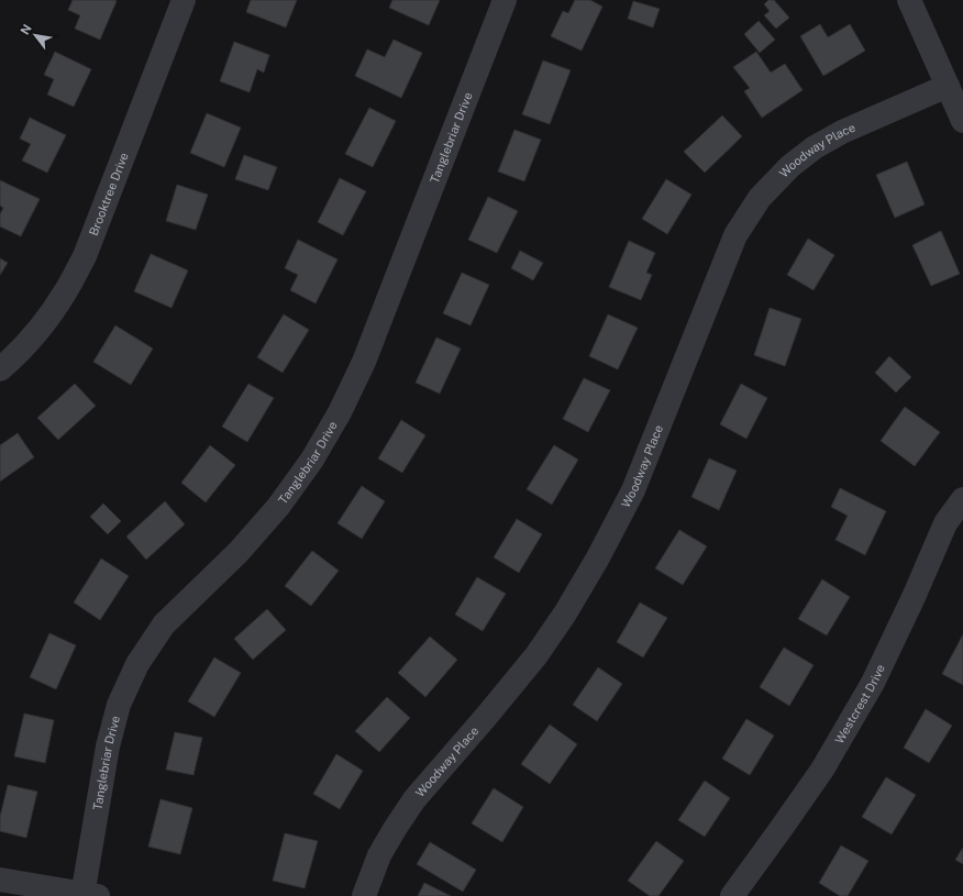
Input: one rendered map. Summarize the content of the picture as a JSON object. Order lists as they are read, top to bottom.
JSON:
{
  "streets": {
    "street": [
      "Tanglebriar Drive",
      "Woodway Place",
      "Brooktree Drive",
      "Westcrest Drive"
    ]
  },
  "north": "top left"
}
